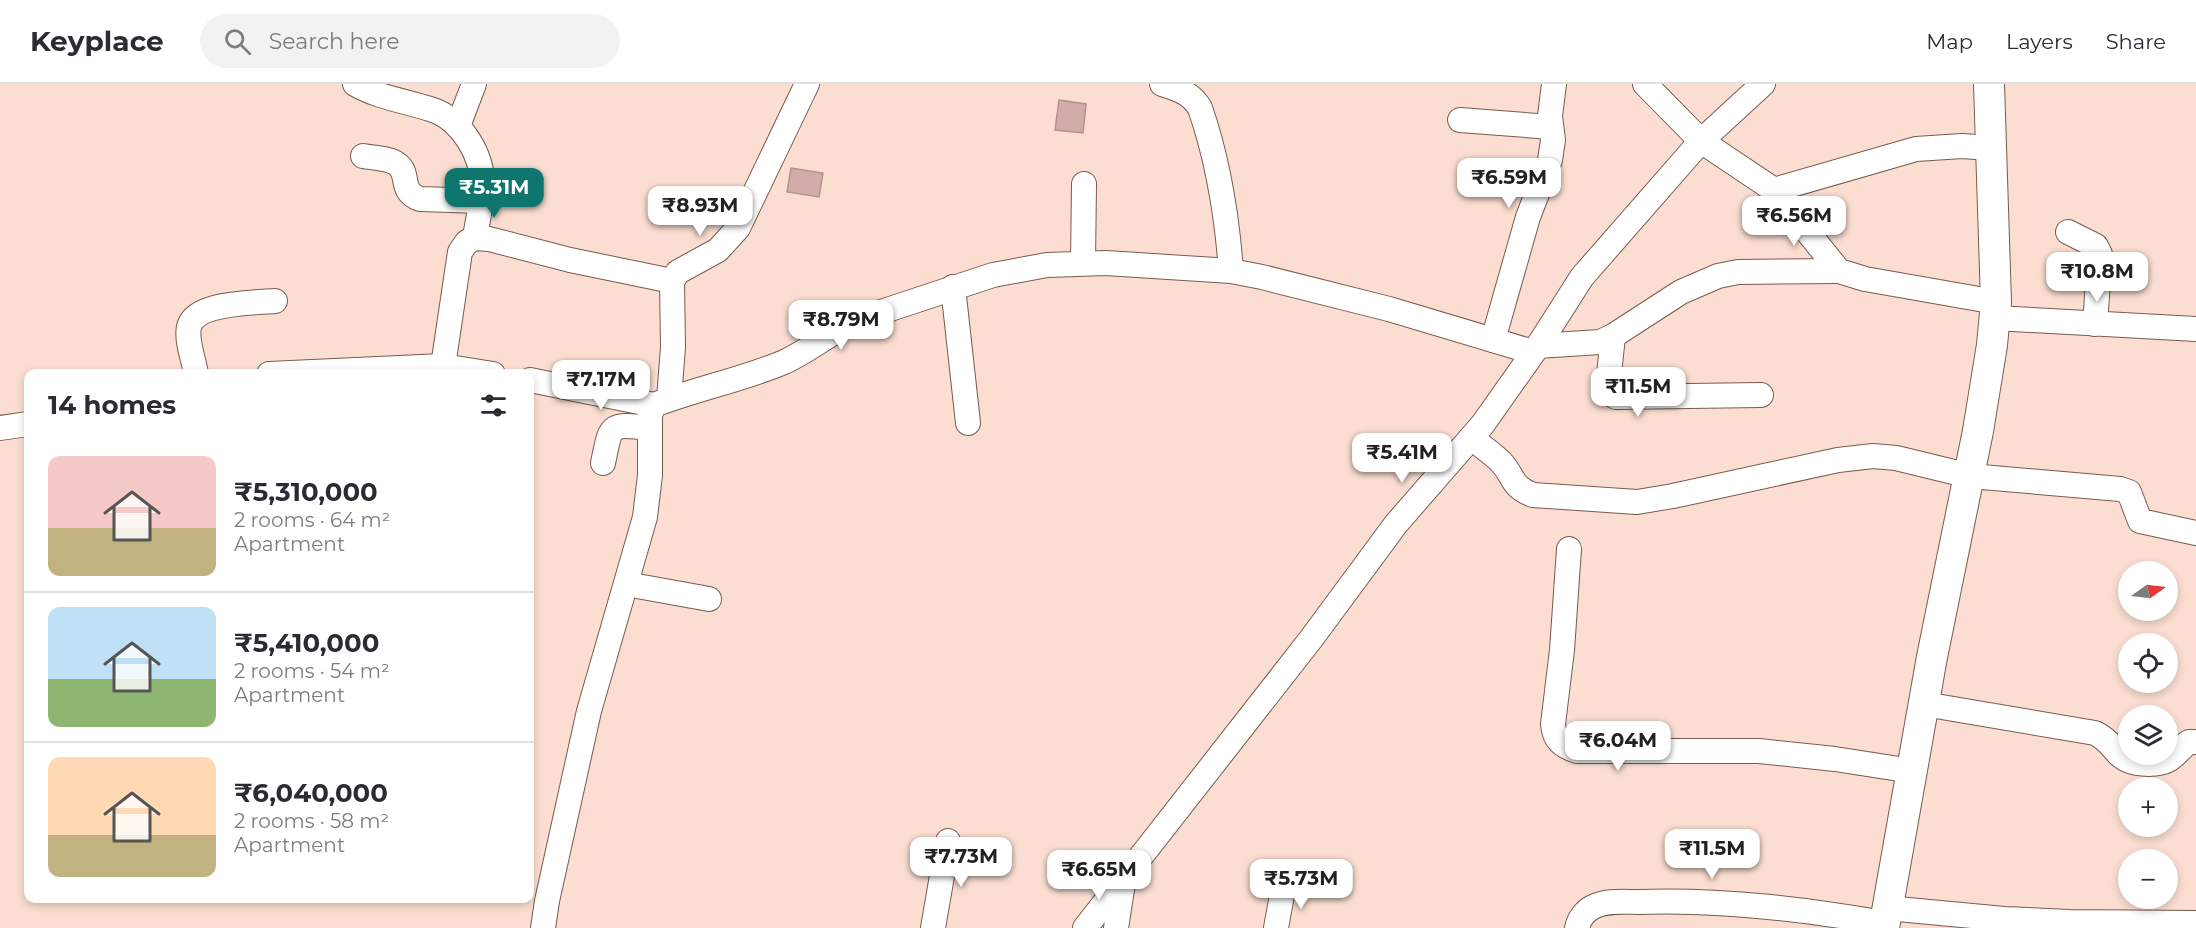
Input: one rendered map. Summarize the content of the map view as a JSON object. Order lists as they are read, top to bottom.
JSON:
{
  "north": "right",
  "page": {
    "header": "Keyplace",
    "search": "Search here",
    "nav": ["Map", "Layers", "Share"],
    "price": [
      "₹6.59M",
      "₹5.31M",
      "₹8.93M",
      "₹6.56M",
      "₹10.8M",
      "₹8.79M",
      "₹7.17M",
      "₹11.5M",
      "₹5.41M",
      "₹6.04M",
      "₹11.5M",
      "₹7.73M",
      "₹6.65M",
      "₹5.73M"
    ],
    "heading": "14 homes",
    "list": [
      {
        "name": "₹5,310,000",
        "note": "2 rooms · 64 m² · Apartment"
      },
      {
        "name": "₹5,410,000",
        "note": "2 rooms · 54 m² · Apartment"
      },
      {
        "name": "₹6,040,000",
        "note": "2 rooms · 58 m² · Apartment"
      }
    ],
    "map_buttons": ["+", "−"]
  }
}
